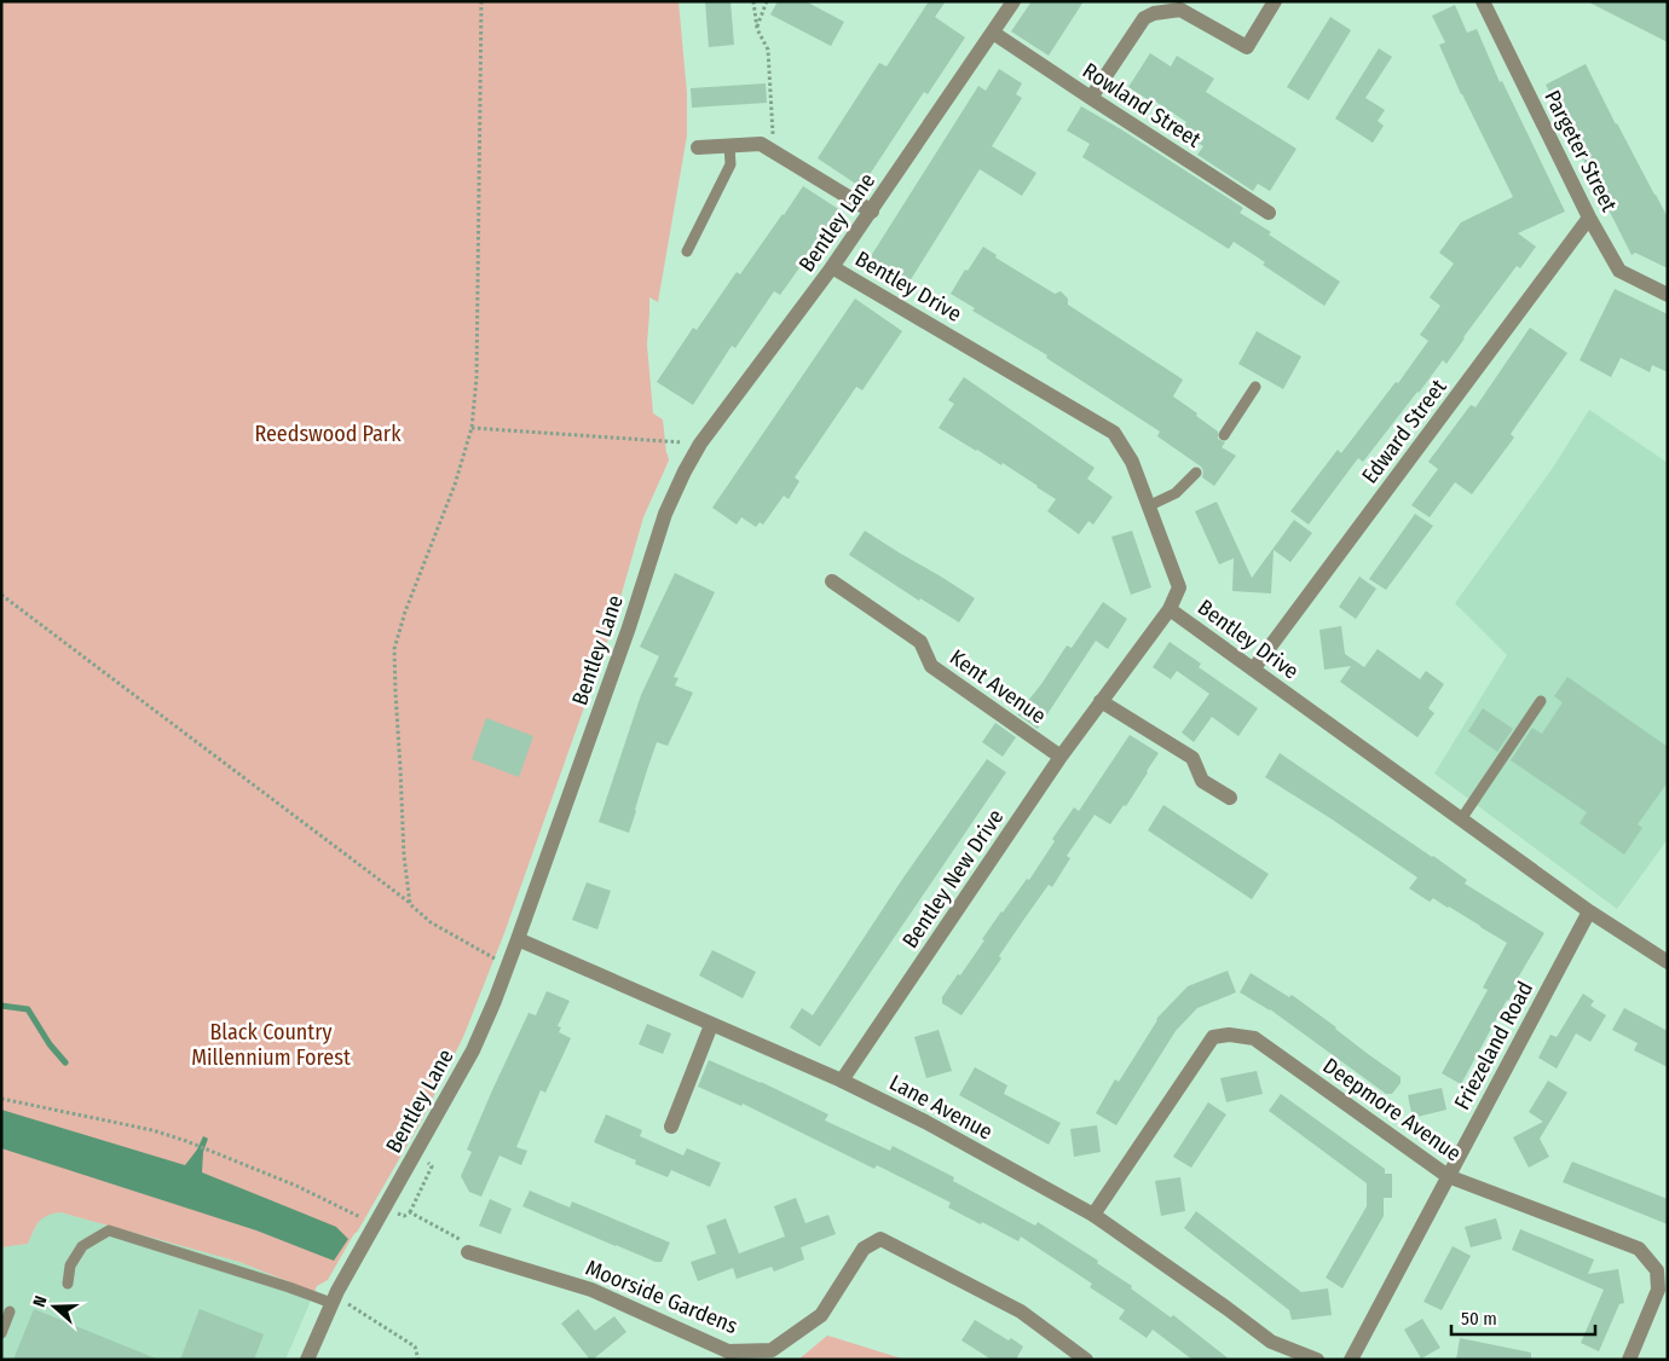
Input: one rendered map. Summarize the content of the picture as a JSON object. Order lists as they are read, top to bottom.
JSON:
{
  "streets": {
    "street": [
      "Rowland Street",
      "Pargeter Street",
      "Bentley Lane",
      "Bentley Drive",
      "Edward Street",
      "Kent Avenue",
      "Bentley New Drive",
      "Friezeland Road",
      "Lane Avenue",
      "Deepmore Avenue",
      "Moorside Gardens"
    ]
  },
  "crossings": [
    ["Rowland Street", "Bentley Lane"],
    ["Pargeter Street", "Edward Street"],
    ["Bentley Lane", "Bentley Drive"],
    ["Bentley Lane", "Lane Avenue"],
    ["Bentley Drive", "Edward Street"],
    ["Bentley Drive", "Bentley New Drive"],
    ["Bentley Drive", "Friezeland Road"],
    ["Kent Avenue", "Bentley New Drive"],
    ["Bentley New Drive", "Lane Avenue"],
    ["Friezeland Road", "Deepmore Avenue"],
    ["Lane Avenue", "Deepmore Avenue"]
  ],
  "parks": ["Reedswood Park", "Black Country Millennium Forest"],
  "scale_bar": "50 m",
  "north": "left"
}
